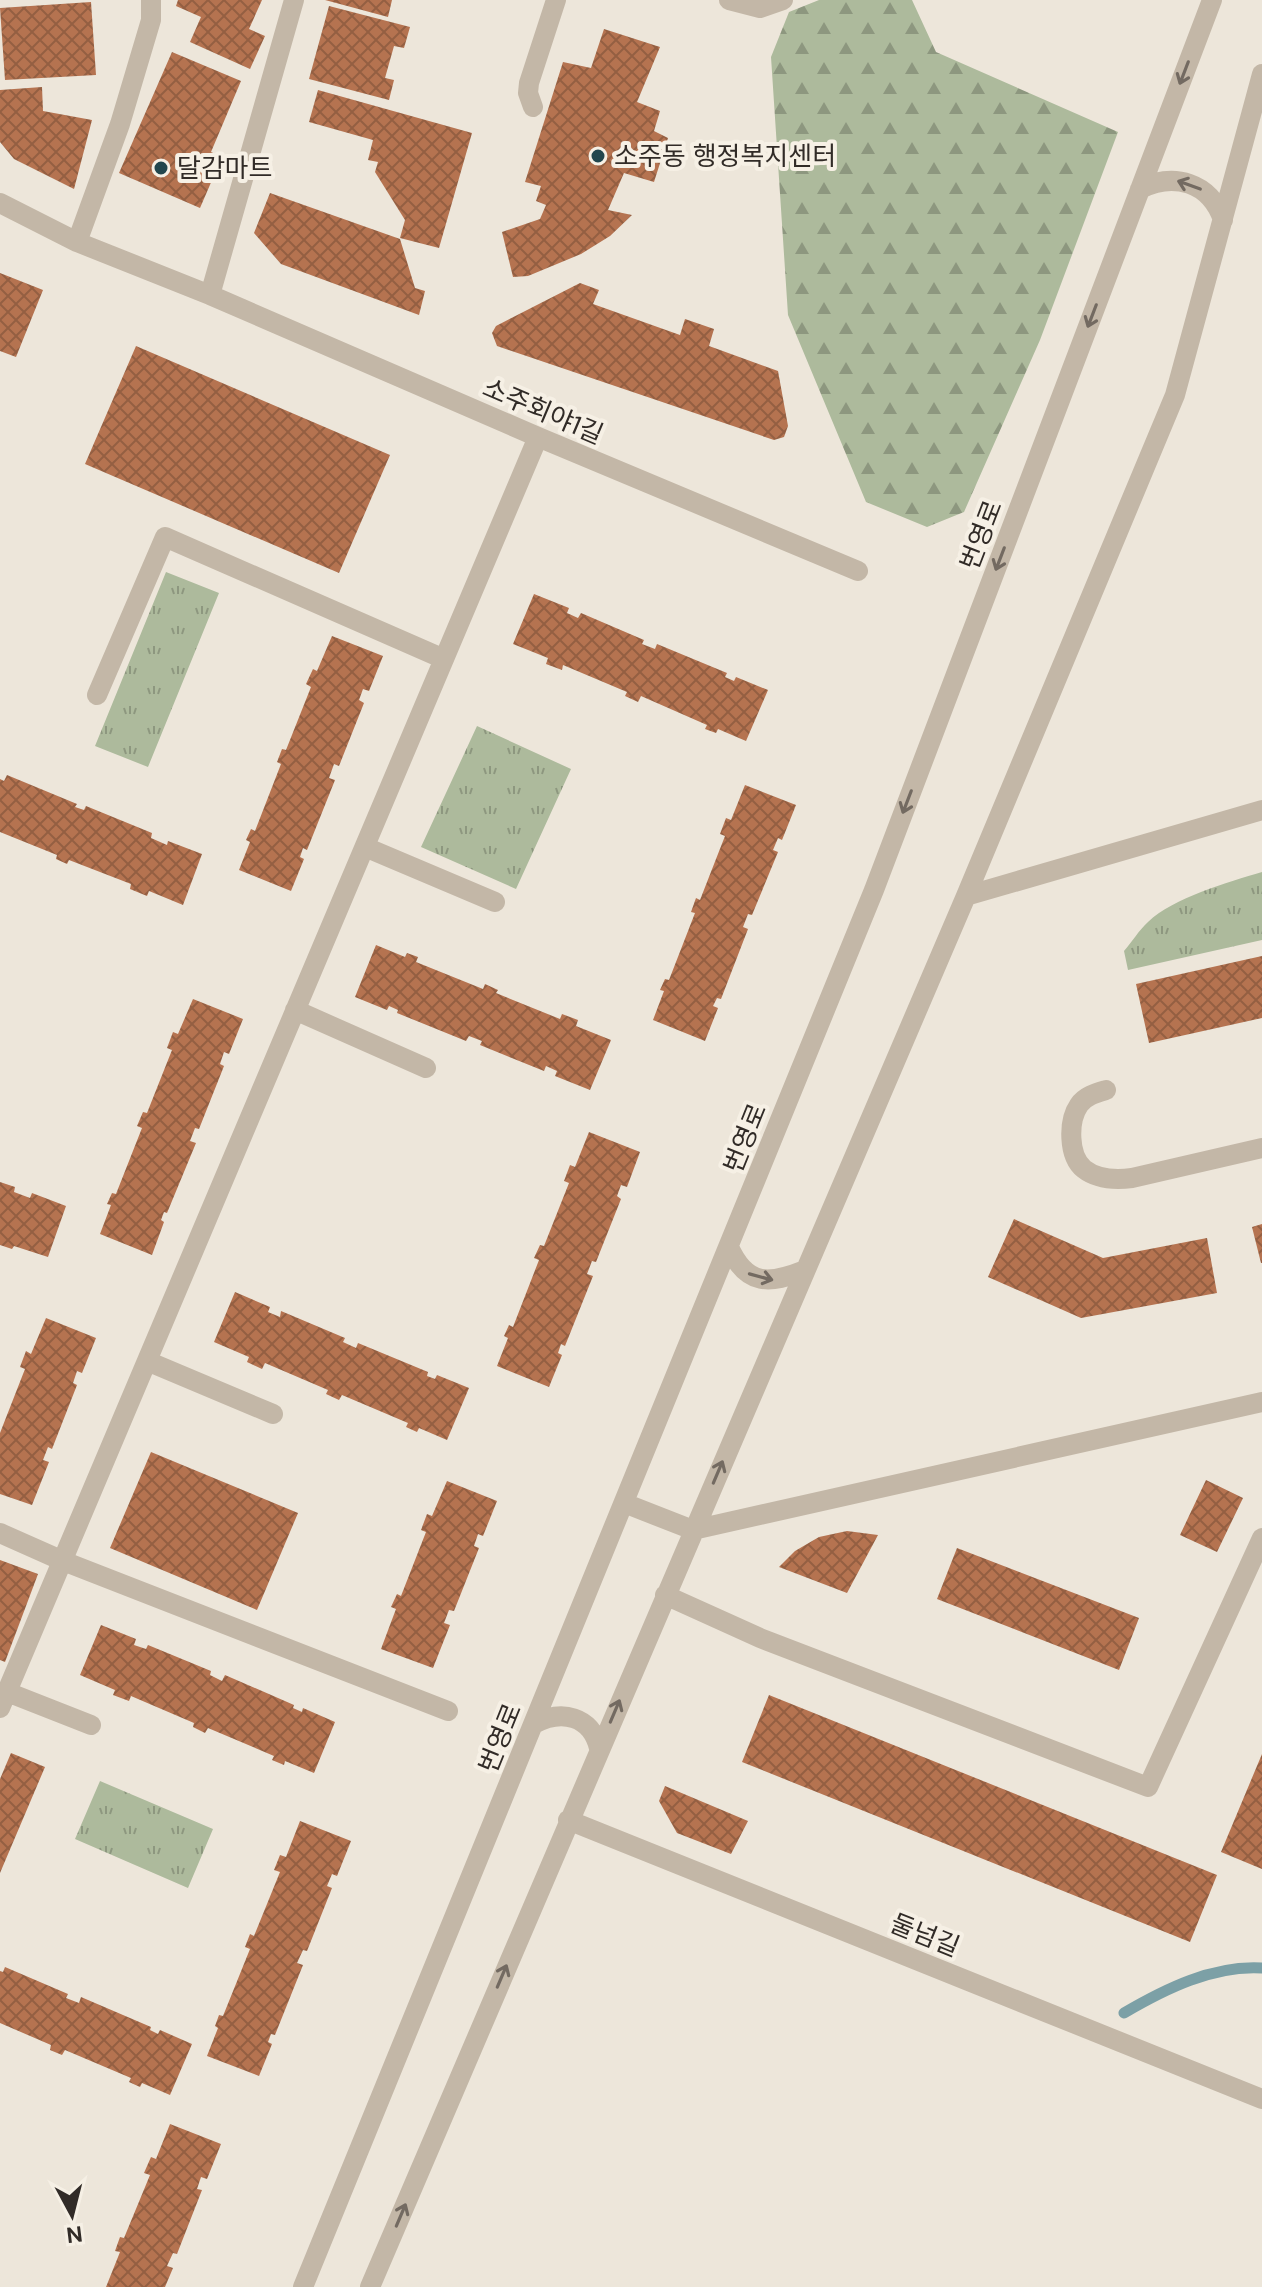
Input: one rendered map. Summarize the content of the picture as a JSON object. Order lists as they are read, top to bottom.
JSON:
{
  "streets": {
    "street": ["소주회야1길", "번영로", "둘넘길"]
  },
  "places": ["소주동 행정복지센터", "달감마트"],
  "north": "bottom"
}
